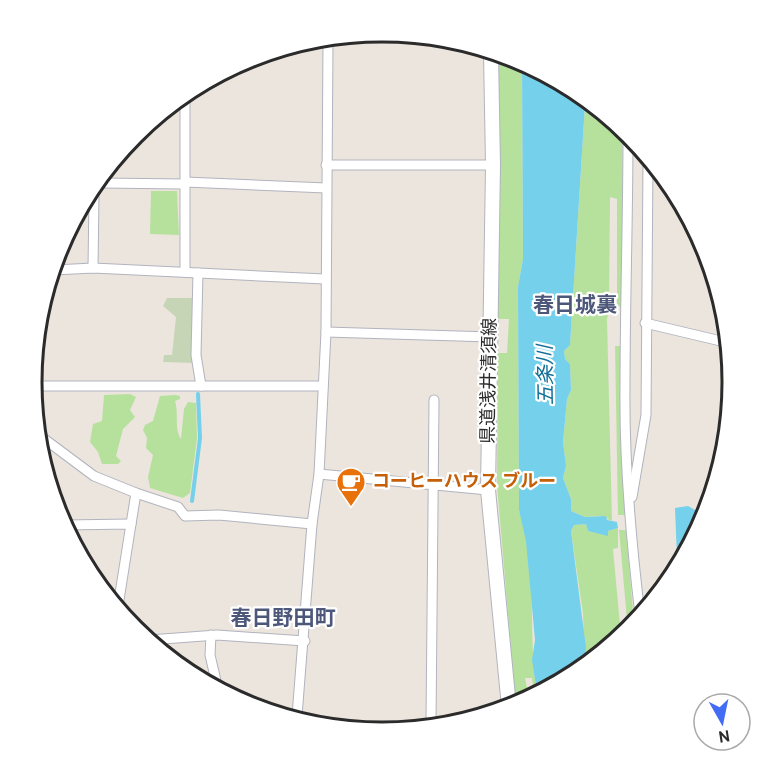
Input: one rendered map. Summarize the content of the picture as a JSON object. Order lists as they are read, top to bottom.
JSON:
{
  "streets": {
    "main road": ["県道浅井清須線"]
  },
  "districts": ["春日城裏", "春日野田町"],
  "water": ["五条川"],
  "places": {
    "cafe": ["コーヒーハウス ブルー"]
  },
  "north": "bottom"
}
